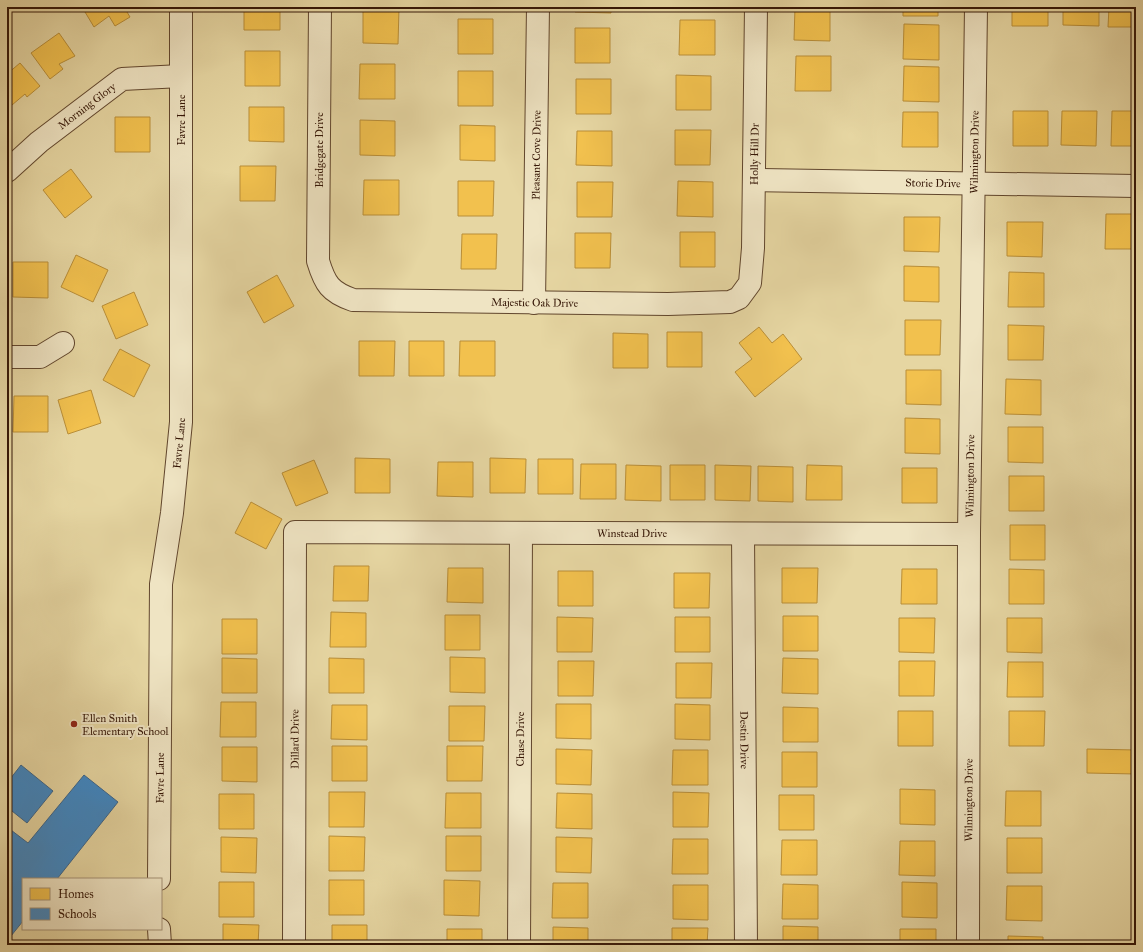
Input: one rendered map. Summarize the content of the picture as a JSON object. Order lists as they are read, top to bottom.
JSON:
{
  "streets": {
    "street": [
      "Morning Glory",
      "Favre Lane",
      "Bridgegate Drive",
      "Wilmington Drive",
      "Holly Hill Dr",
      "Pleasant Cove Drive",
      "Storie Drive",
      "Majestic Oak Drive",
      "Winstead Drive",
      "Dillard Drive",
      "Chase Drive",
      "Destin Drive"
    ]
  },
  "crossings": [
    ["Morning Glory", "Favre Lane"],
    ["Bridgegate Drive", "Majestic Oak Drive"],
    ["Wilmington Drive", "Storie Drive"],
    ["Wilmington Drive", "Winstead Drive"],
    ["Holly Hill Dr", "Storie Drive"],
    ["Holly Hill Dr", "Majestic Oak Drive"],
    ["Pleasant Cove Drive", "Majestic Oak Drive"],
    ["Winstead Drive", "Dillard Drive"],
    ["Winstead Drive", "Chase Drive"],
    ["Winstead Drive", "Destin Drive"]
  ],
  "places": ["Ellen Smith Elementary School"],
  "legend": ["Homes", "Schools"]
}
